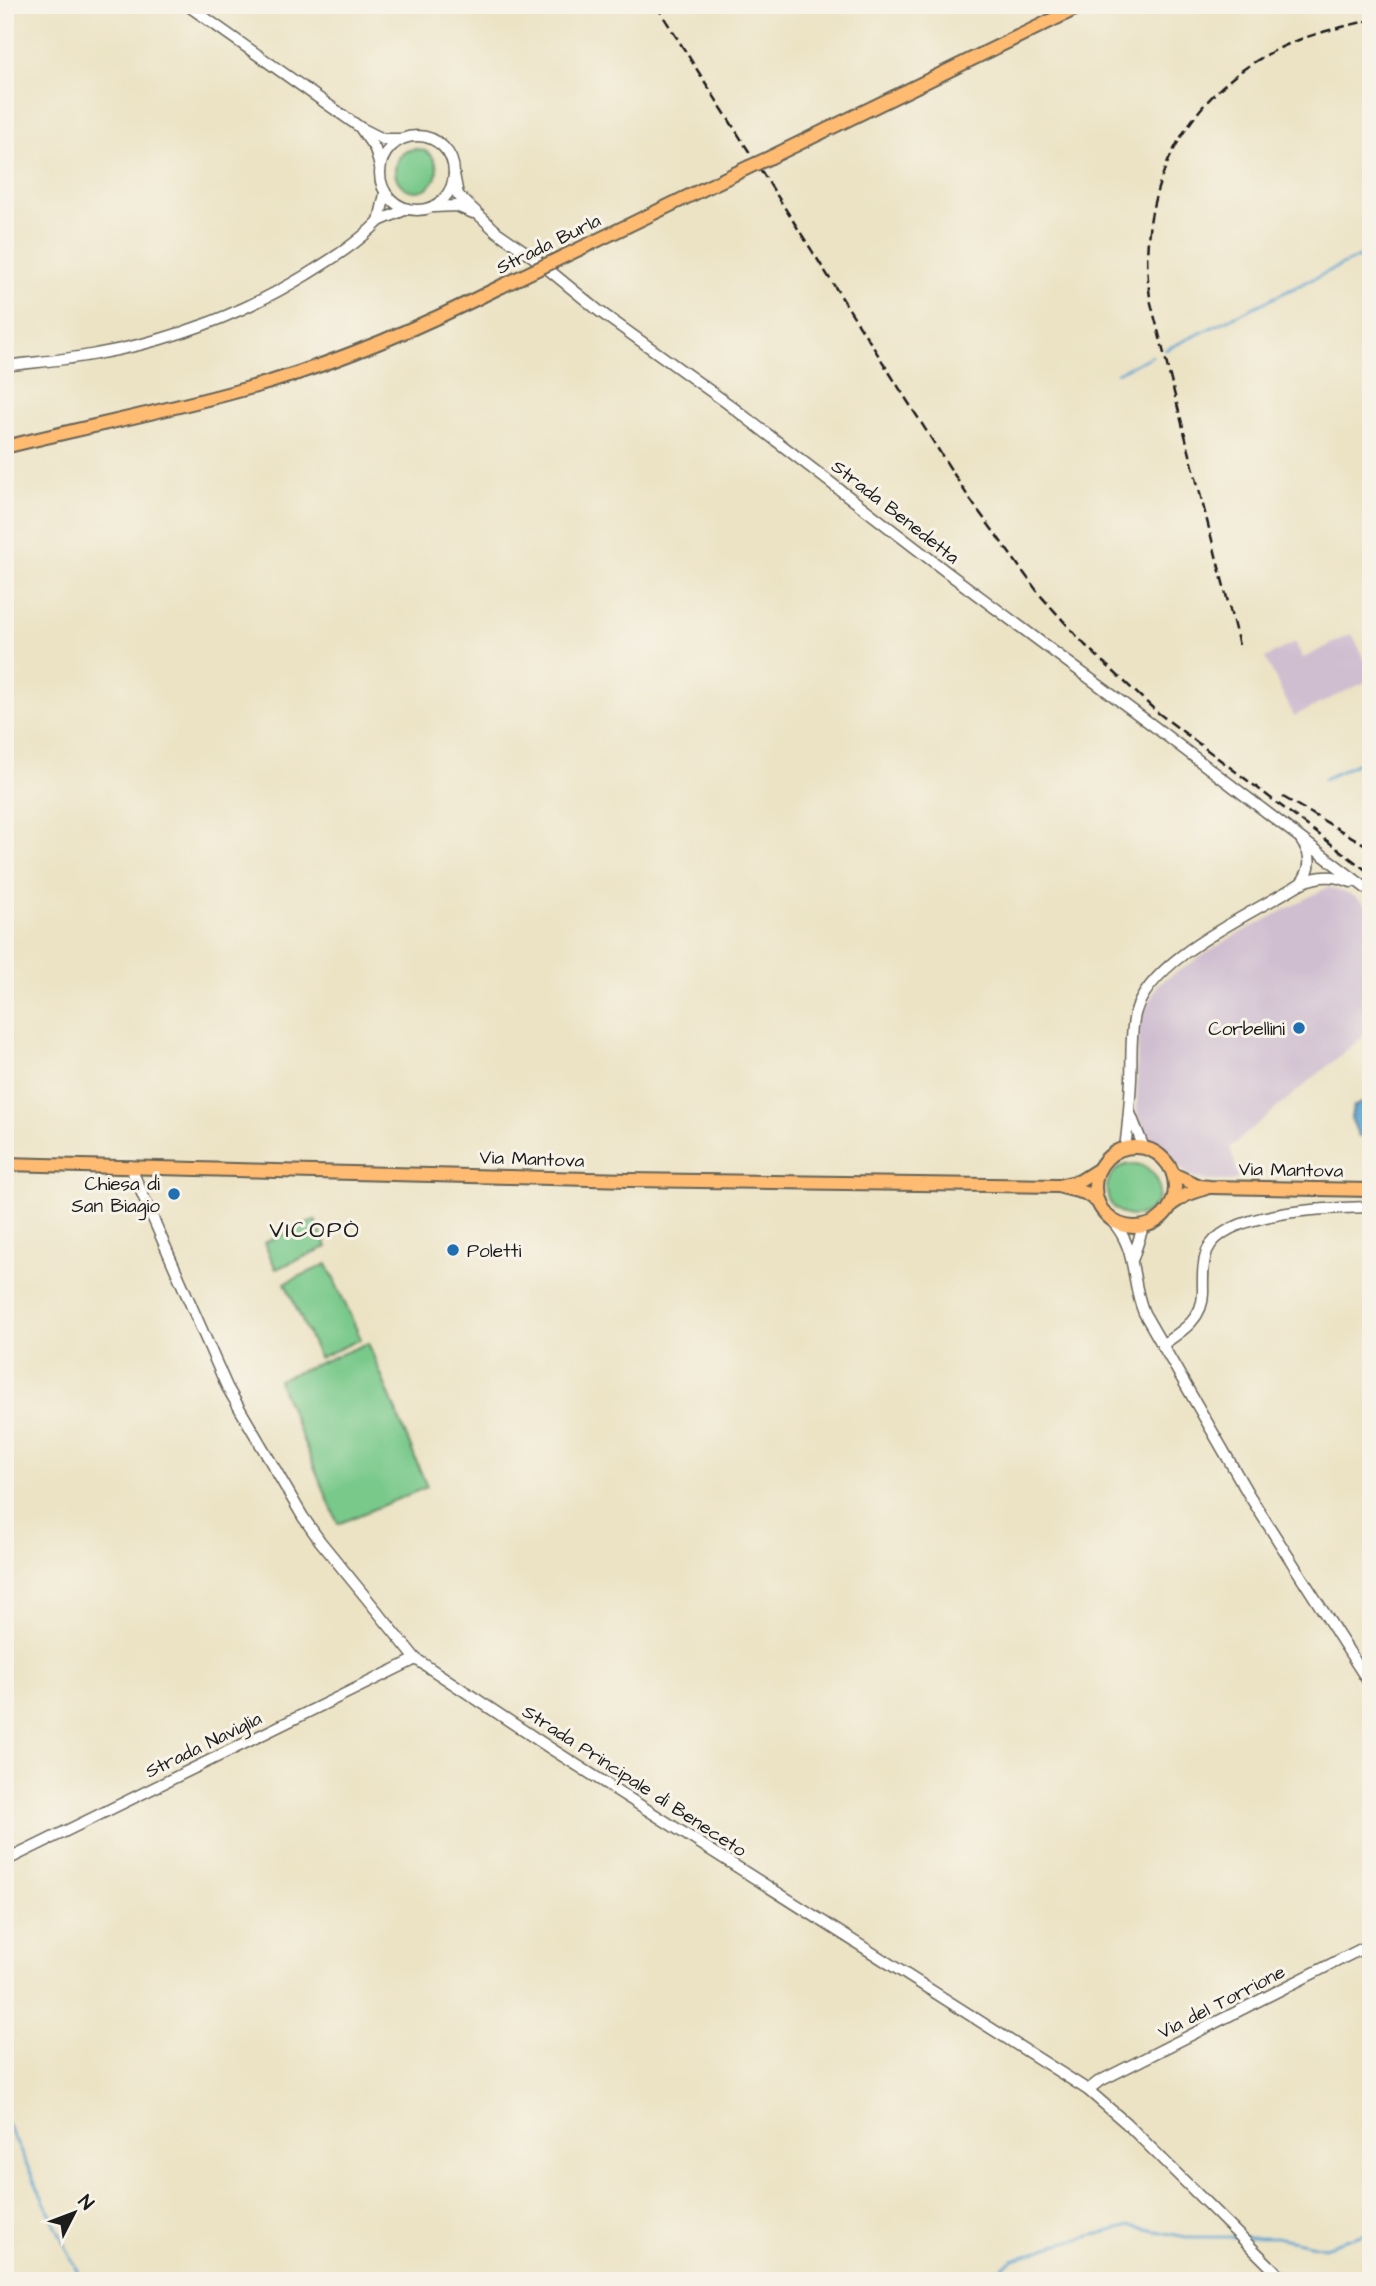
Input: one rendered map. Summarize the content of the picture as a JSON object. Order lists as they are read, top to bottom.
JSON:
{
  "streets": {
    "main road": ["Strada Burla", "Via Mantova"],
    "street": [
      "Strada Benedetta",
      "Strada Naviglia",
      "Strada Principale di Beneceto",
      "Via del Torrione"
    ]
  },
  "crossings": [
    ["Strada Benedetta", "Via Mantova"],
    ["Via Mantova", "Strada Principale di Beneceto"],
    ["Strada Naviglia", "Strada Principale di Beneceto"],
    ["Strada Principale di Beneceto", "Via del Torrione"]
  ],
  "districts": ["VICOPÒ"],
  "places": ["Corbellini", "Chiesa di San Biagio", "Poletti"],
  "north": "top right"
}
